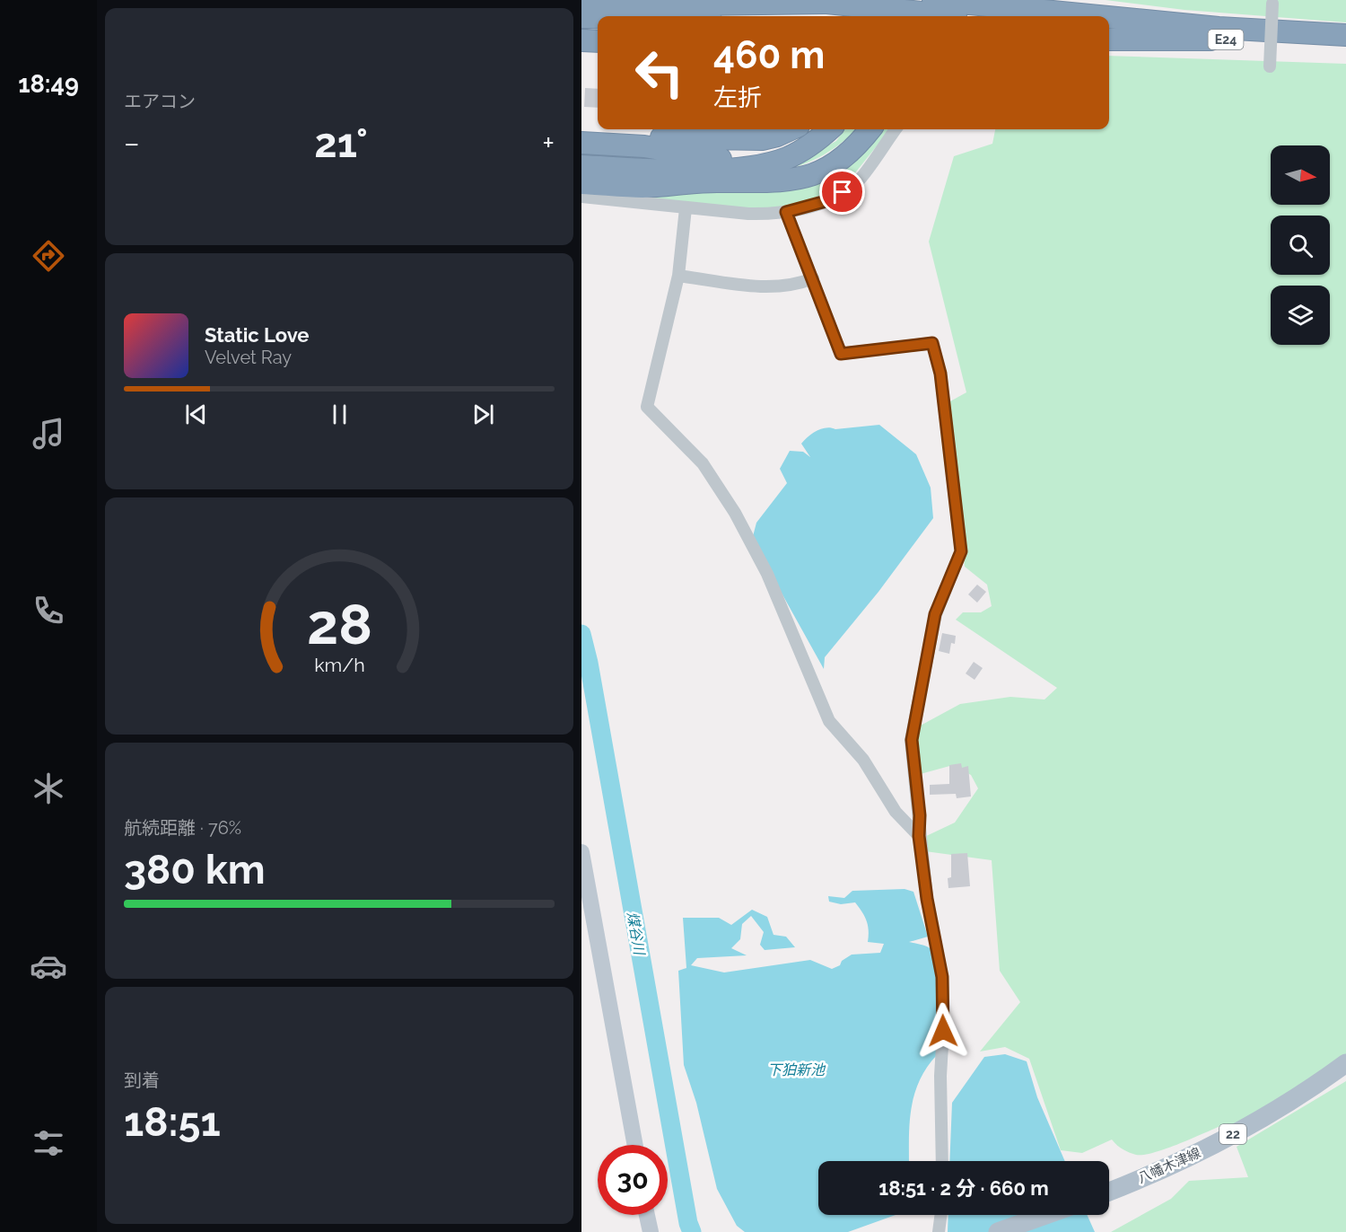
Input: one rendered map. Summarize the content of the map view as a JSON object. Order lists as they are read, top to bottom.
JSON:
{
  "streets": {
    "highway": ["E24"],
    "main road": ["22", "八幡木津線"]
  },
  "water": ["煤谷川", "下狛新池"],
  "north": "right",
  "page": {
    "tabs": "18:49",
    "tile": [
      "エアコン",
      ["航続距離 · 76%", "380 km"],
      ["到着", "18:51"]
    ],
    "turn": ["460 m", "左折"],
    "heat": ["−", "21°", "+"],
    "song": ["Static Love", "Velvet Ray"],
    "limit": "30",
    "trip": "18:51 · 2 分 · 660 m",
    "gauge": ["28", "km/h"]
  }
}
